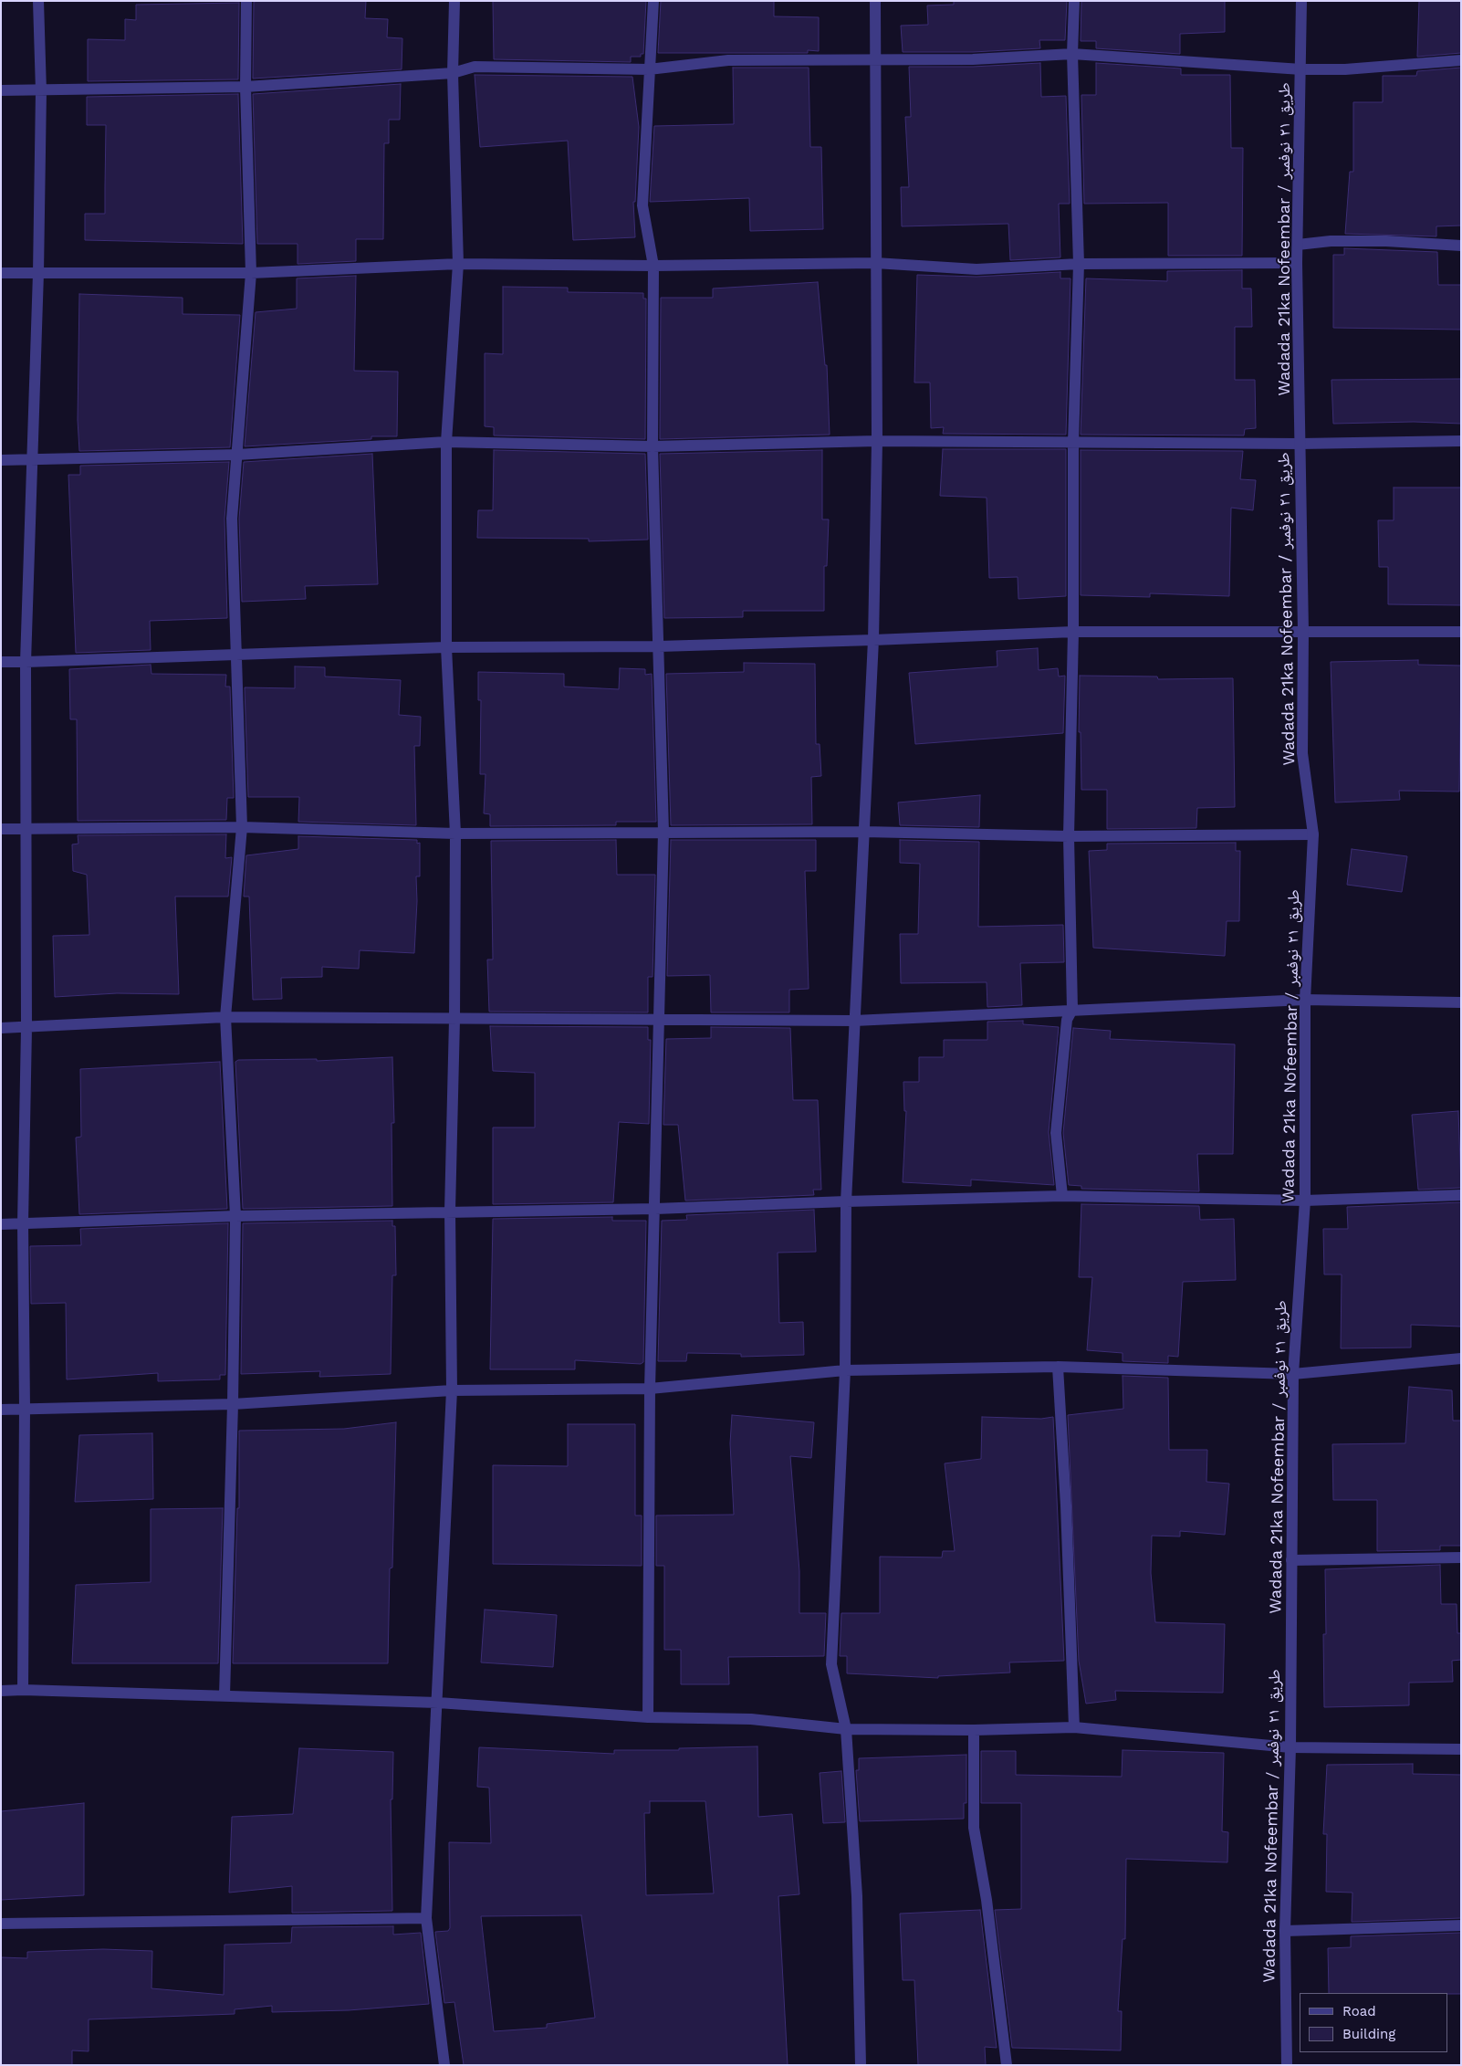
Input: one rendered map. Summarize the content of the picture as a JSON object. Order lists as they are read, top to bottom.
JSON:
{
  "streets": {
    "street": ["Wadada 21ka Nofeembar / طريق ٢١ نوفمبر"]
  },
  "legend": ["Road", "Building"]
}
